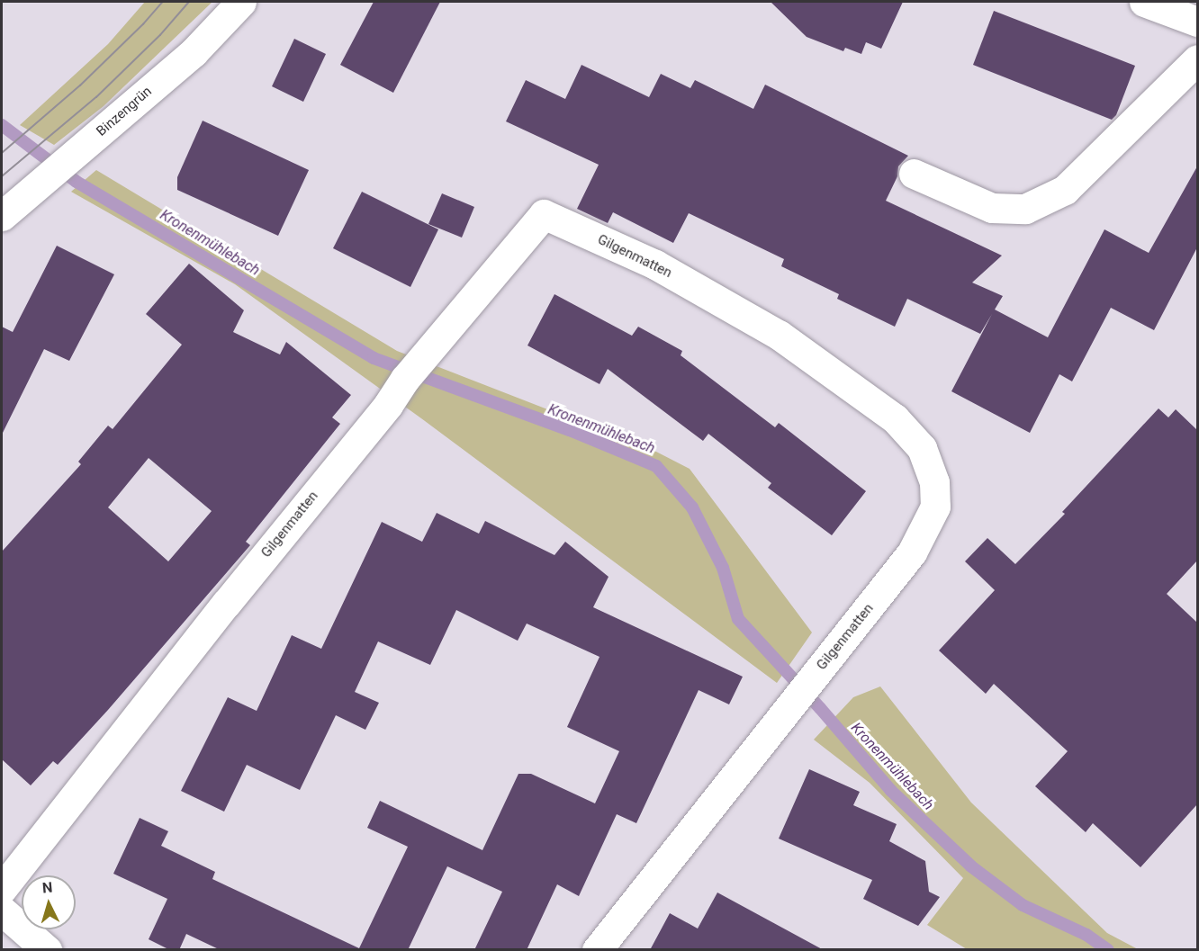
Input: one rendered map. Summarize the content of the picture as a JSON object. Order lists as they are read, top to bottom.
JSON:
{
  "streets": {
    "street": ["Binzengrün", "Gilgenmatten"]
  },
  "water": ["Kronenmühlebach"],
  "north": "top"
}
